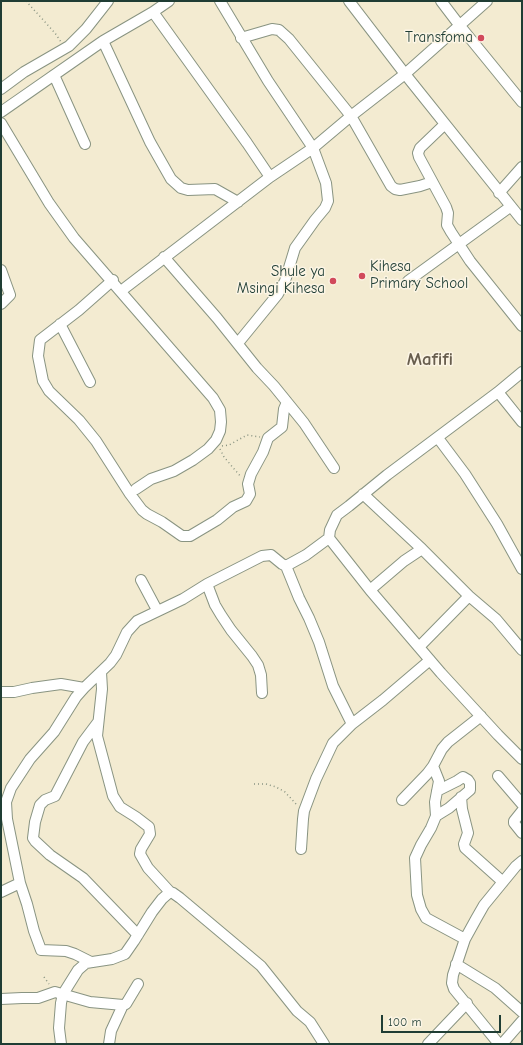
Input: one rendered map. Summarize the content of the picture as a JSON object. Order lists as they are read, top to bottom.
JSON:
{
  "districts": ["Mafifi"],
  "places": ["Transfoma", "Kihesa Primary School", "Shule ya Msingi Kihesa"],
  "scale_bar": "100 m"
}
